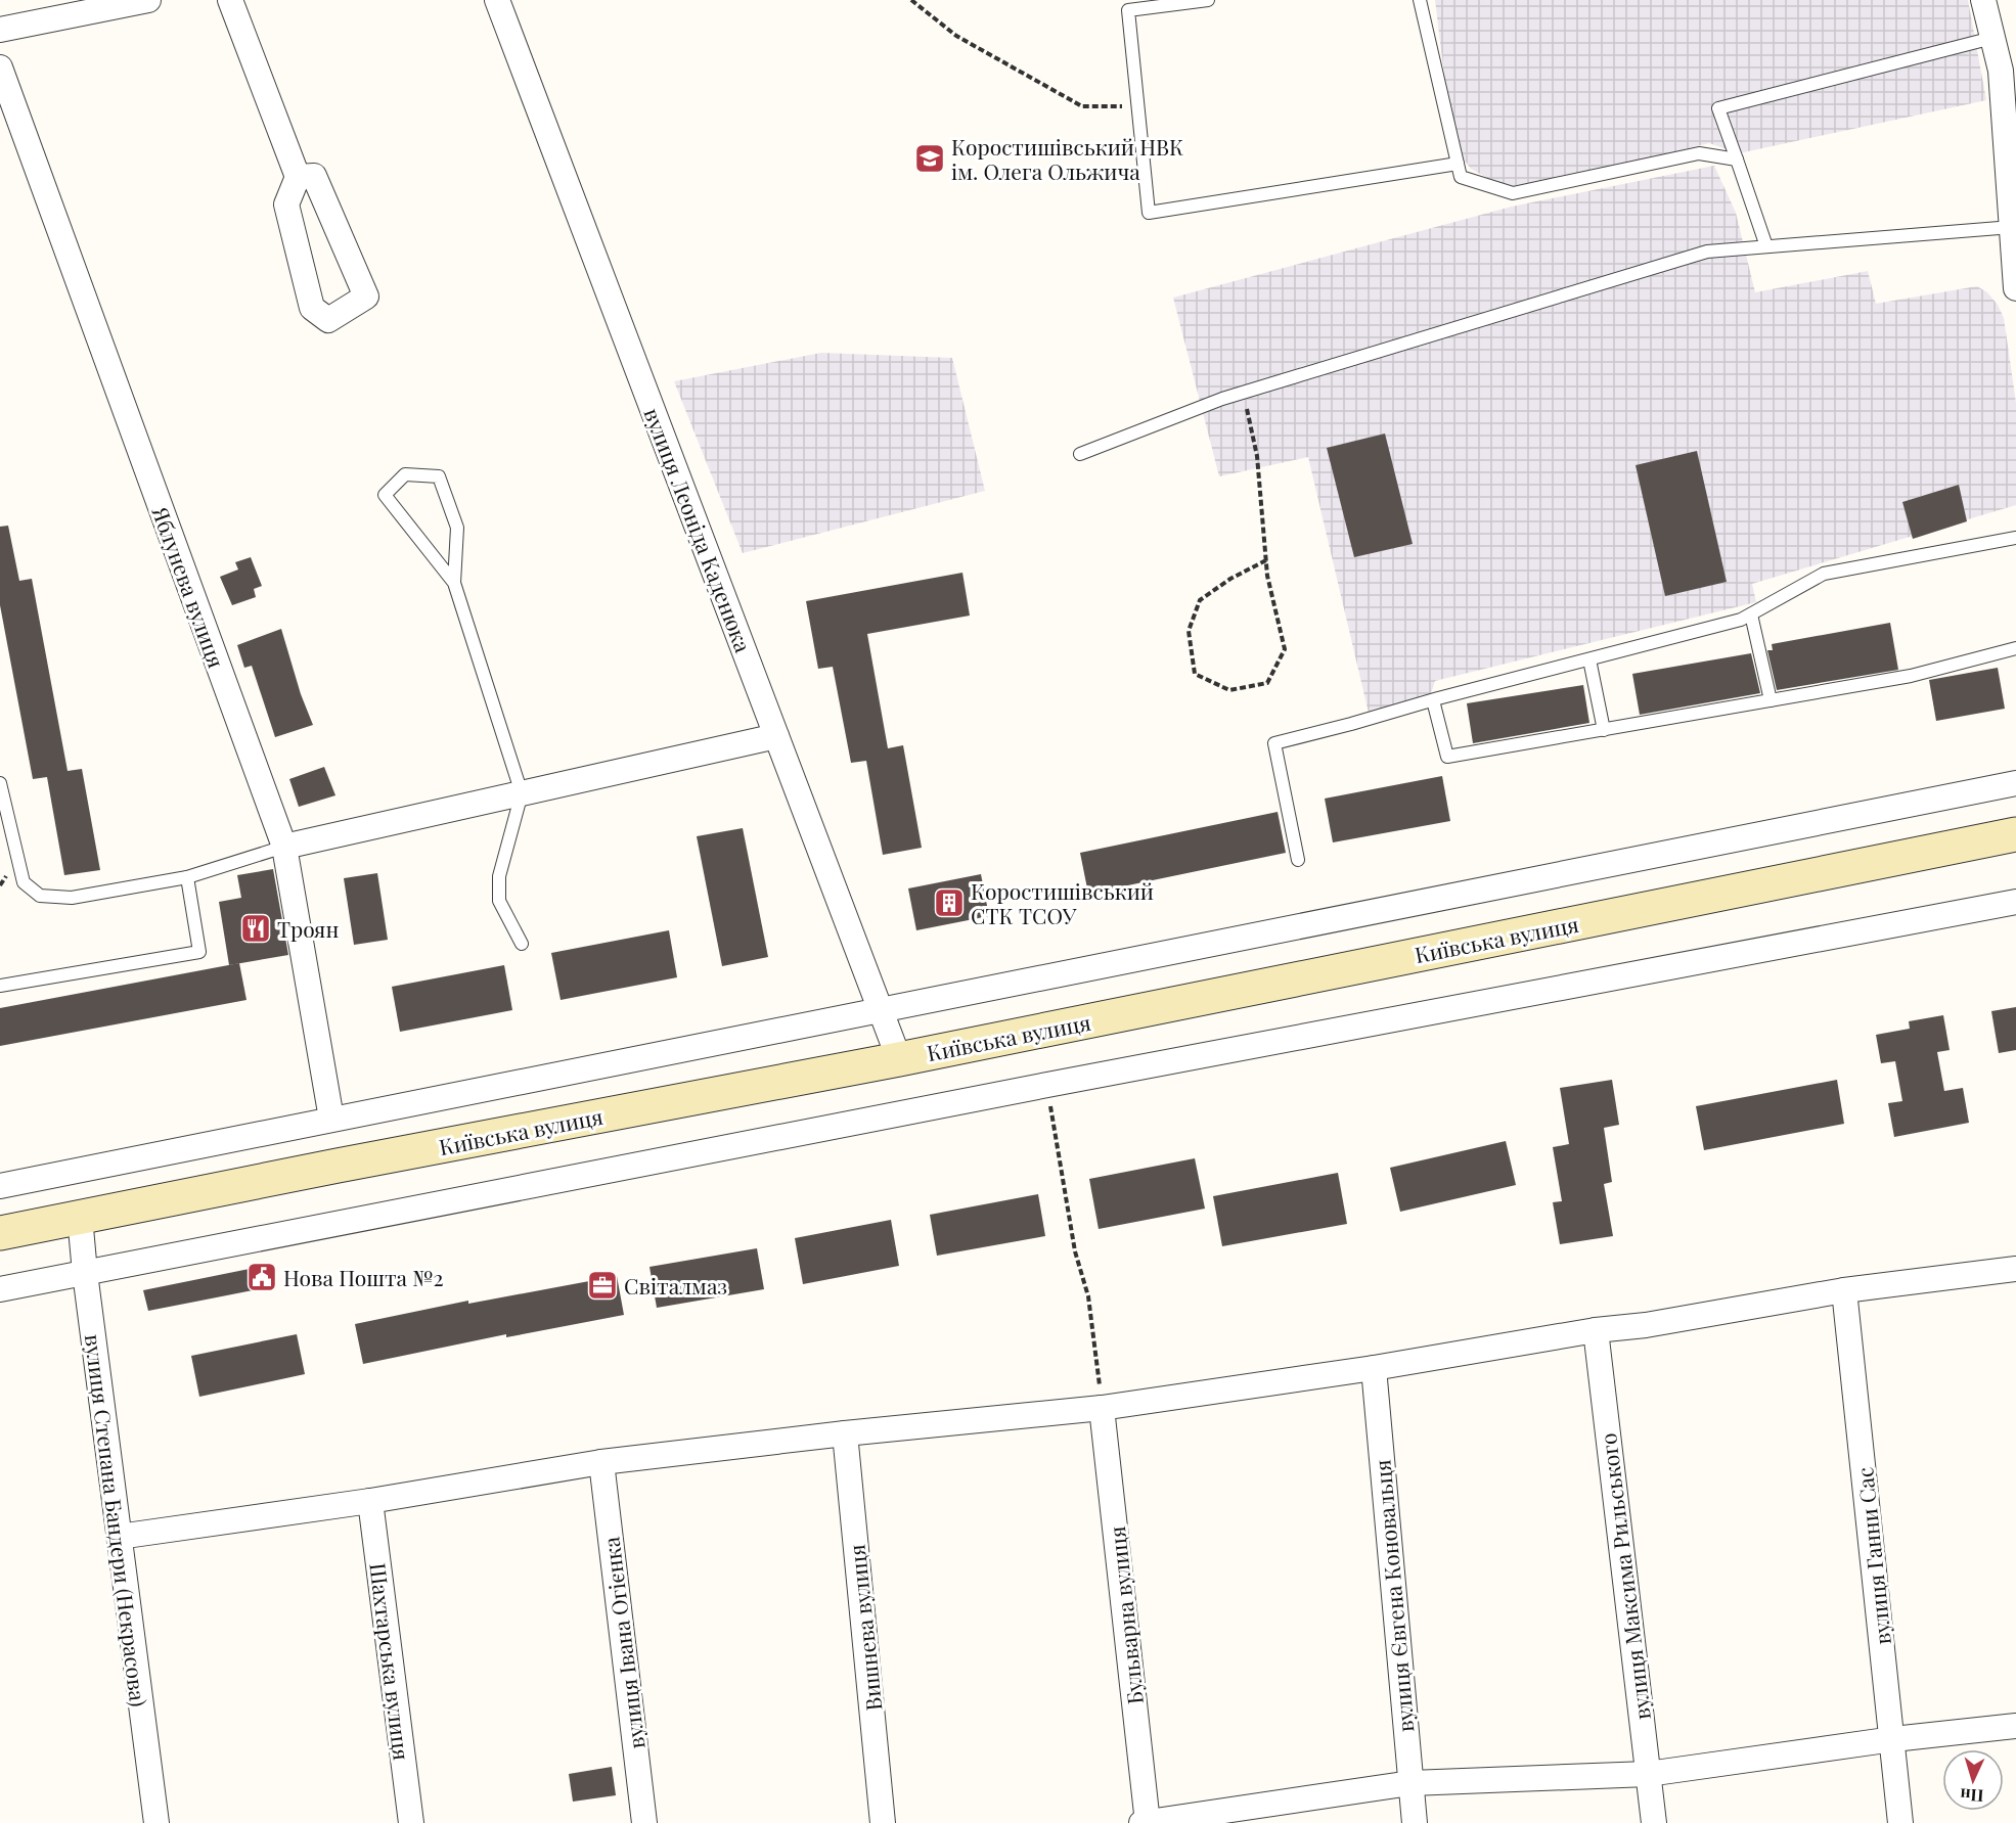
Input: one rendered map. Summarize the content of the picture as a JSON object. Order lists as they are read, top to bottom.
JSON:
{
  "streets": {
    "main road": ["Київська вулиця"],
    "street": [
      "вулиця Леоніда Каденюка",
      "Яблунева вулиця",
      "вулиця Степана Бандери (Некрасова)",
      "вулиця Ганни Сас",
      "вулиця Максима Рильського",
      "вулиця Євгена Коновальця",
      "Бульварна вулиця",
      "Вишнева вулиця",
      "вулиця Івана Огієнка",
      "Шахтарська вулиця"
    ]
  },
  "crossings": [
    ["вулиця Леоніда Каденюка", "Київська вулиця"],
    ["Київська вулиця", "вулиця Степана Бандери (Некрасова)"]
  ],
  "places": {
    "school or university": ["Коростишівський НВК ім. Олега Ольжича"],
    "building": ["Коростишівський СТК ТСОУ"],
    "restaurant": ["Троян"],
    "public building": ["Нова Пошта №2"],
    "office": ["Світалмаз"]
  },
  "north": "bottom"
}
